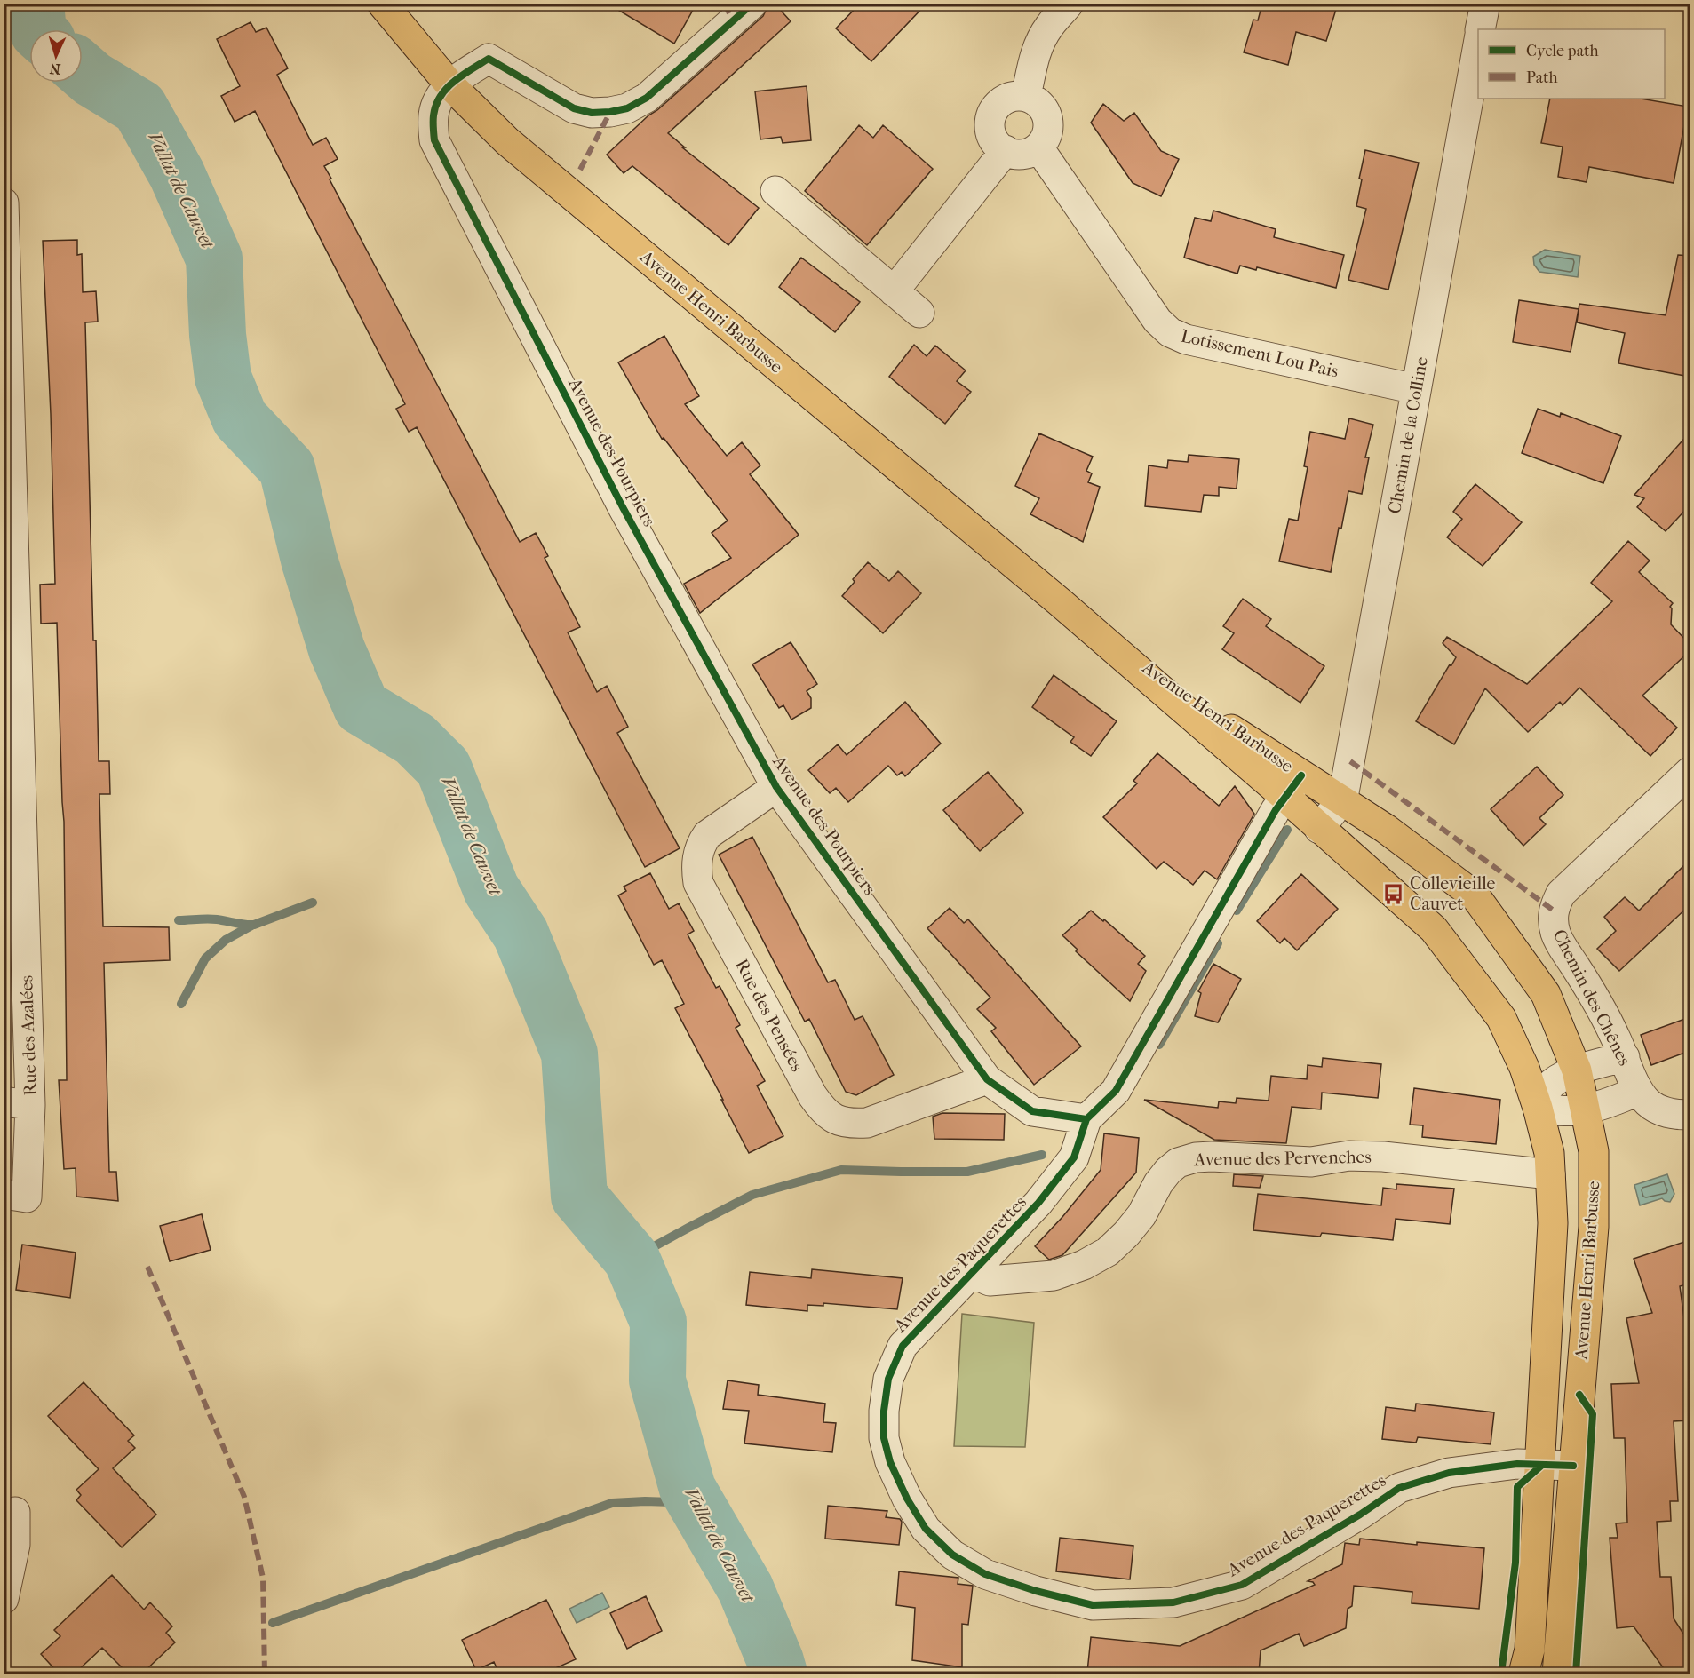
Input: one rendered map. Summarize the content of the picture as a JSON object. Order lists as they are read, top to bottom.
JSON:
{
  "streets": {
    "main road": ["Avenue Henri Barbusse"],
    "street": [
      "Lotissement Lou Pais",
      "Chemin de la Colline",
      "Avenue des Pourpiers",
      "Chemin des Chênes",
      "Rue des Pensées",
      "Rue des Azalées",
      "Avenue des Pervenches",
      "Avenue des Paquerettes"
    ]
  },
  "crossings": [
    ["Avenue Henri Barbusse", "Chemin de la Colline"],
    ["Avenue Henri Barbusse", "Avenue des Pourpiers"],
    ["Avenue Henri Barbusse", "Avenue des Pervenches"],
    ["Avenue Henri Barbusse", "Avenue des Paquerettes"],
    ["Lotissement Lou Pais", "Chemin de la Colline"],
    ["Avenue des Pourpiers", "Rue des Pensées"],
    ["Avenue des Pourpiers", "Avenue des Paquerettes"],
    ["Avenue des Pervenches", "Avenue des Paquerettes"]
  ],
  "water": ["Vallat de Cauvet"],
  "places": {
    "bus stop": ["Collevieille Cauvet"]
  },
  "legend": ["Cycle path", "Path"],
  "north": "bottom"
}
